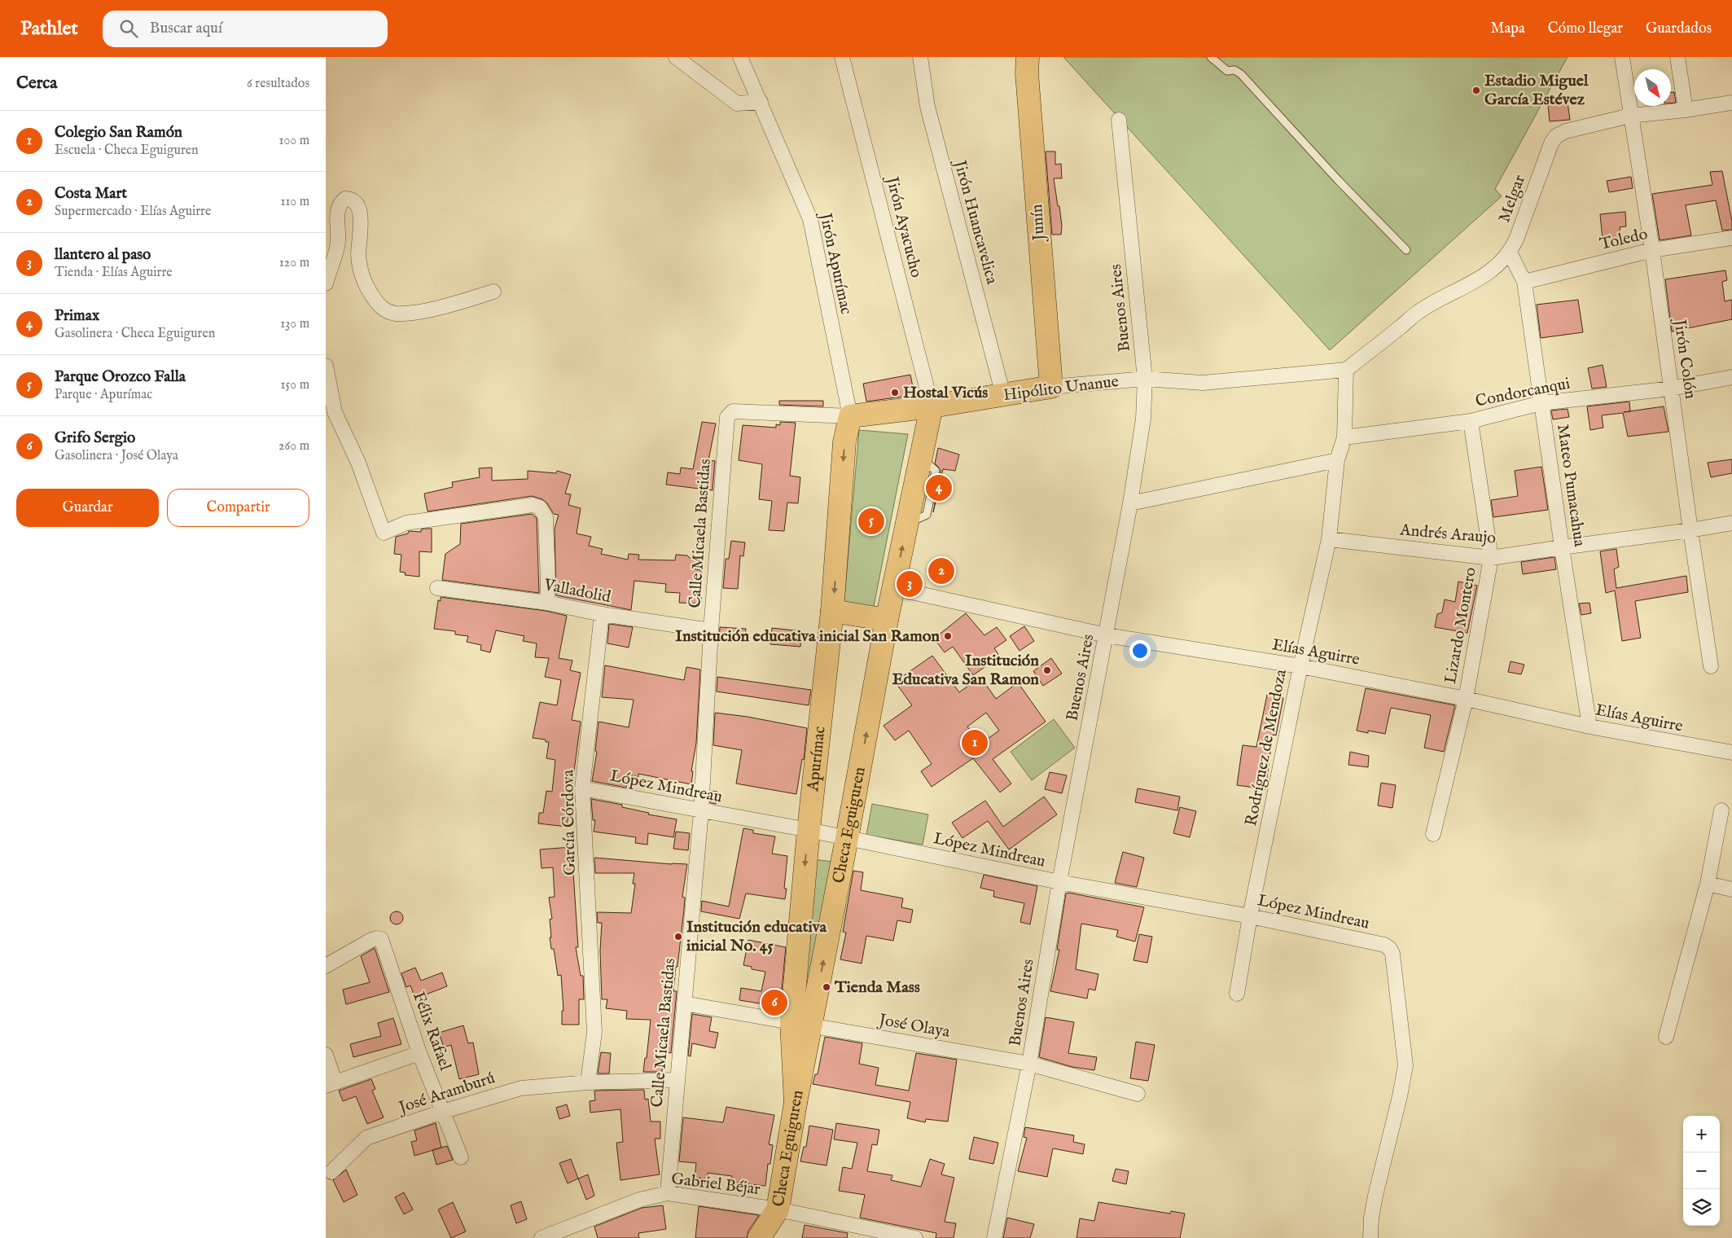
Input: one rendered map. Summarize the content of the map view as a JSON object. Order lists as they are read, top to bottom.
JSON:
{
  "streets": {
    "main road": [
      "Junín",
      "Hipólito Unanue",
      "Apurímac",
      "Checa Eguiguren"
    ],
    "street": [
      "Melgar",
      "Jirón Huancavelica",
      "Jirón Ayacucho",
      "Toledo",
      "Jirón Apurímac",
      "Buenos Aires",
      "Jirón Colón",
      "Condorcanqui",
      "Mateo Pumacahua",
      "Calle Micaela Bastidas",
      "Andrés Araujo",
      "Valladolid",
      "Lizardo Montero",
      "Elías Aguirre",
      "Rodríguez de Mendoza",
      "López Mindreau",
      "García Córdova",
      "José Olaya",
      "Félix Rafael",
      "José Aramburú",
      "Gabriel Béjar"
    ]
  },
  "crossings": [
    ["Melgar", "Jirón Colón"],
    ["Melgar", "Hipólito Unanue"],
    ["Melgar", "Mateo Pumacahua"],
    ["Melgar", "Rodríguez de Mendoza"],
    ["Jirón Huancavelica", "Hipólito Unanue"],
    ["Junín", "Hipólito Unanue"],
    ["Jirón Ayacucho", "Hipólito Unanue"],
    ["Jirón Ayacucho", "Checa Eguiguren"],
    ["Toledo", "Jirón Colón"],
    ["Toledo", "Mateo Pumacahua"],
    ["Jirón Apurímac", "Hipólito Unanue"],
    ["Jirón Apurímac", "Apurímac"],
    ["Buenos Aires", "Hipólito Unanue"],
    ["Buenos Aires", "Elías Aguirre"],
    ["Buenos Aires", "López Mindreau"],
    ["Buenos Aires", "José Olaya"],
    ["Jirón Colón", "Condorcanqui"],
    ["Jirón Colón", "Andrés Araujo"],
    ["Hipólito Unanue", "Calle Micaela Bastidas"],
    ["Hipólito Unanue", "Rodríguez de Mendoza"],
    ["Hipólito Unanue", "Apurímac"],
    ["Hipólito Unanue", "Checa Eguiguren"],
    ["Condorcanqui", "Mateo Pumacahua"],
    ["Condorcanqui", "Lizardo Montero"],
    ["Condorcanqui", "Rodríguez de Mendoza"],
    ["Mateo Pumacahua", "Andrés Araujo"],
    ["Mateo Pumacahua", "Elías Aguirre"],
    ["Calle Micaela Bastidas", "Valladolid"],
    ["Calle Micaela Bastidas", "López Mindreau"],
    ["Calle Micaela Bastidas", "José Olaya"],
    ["Calle Micaela Bastidas", "José Aramburú"],
    ["Calle Micaela Bastidas", "Gabriel Béjar"],
    ["Andrés Araujo", "Lizardo Montero"],
    ["Andrés Araujo", "Rodríguez de Mendoza"],
    ["Valladolid", "García Córdova"],
    ["Lizardo Montero", "Elías Aguirre"],
    ["Elías Aguirre", "Rodríguez de Mendoza"],
    ["Elías Aguirre", "Checa Eguiguren"],
    ["Rodríguez de Mendoza", "López Mindreau"],
    ["Apurímac", "López Mindreau"],
    ["Apurímac", "Checa Eguiguren"],
    ["Apurímac", "José Olaya"],
    ["López Mindreau", "García Córdova"],
    ["López Mindreau", "Checa Eguiguren"],
    ["García Córdova", "José Aramburú"],
    ["Checa Eguiguren", "José Olaya"],
    ["Checa Eguiguren", "Gabriel Béjar"],
    ["Félix Rafael", "José Aramburú"]
  ],
  "one_way": ["Apurímac", "Checa Eguiguren"],
  "places": [
    "Estadio Miguel García Estévez",
    "Hostal Vicús",
    "Institución educativa inicial San Ramon",
    "Institución Educativa San Ramon",
    "Institución educativa inicial No. 45",
    "Tienda Mass"
  ],
  "north": "bottom right",
  "page": {
    "header": "Pathlet",
    "search": "Buscar aquí",
    "nav": ["Mapa", "Cómo llegar", "Guardados"],
    "heading": ["Cerca", "6 resultados"],
    "list": [
      {
        "mark": "1",
        "name": "Colegio San Ramón",
        "note": "Escuela · Checa Eguiguren",
        "value": "100 m"
      },
      {
        "mark": "2",
        "name": "Costa Mart",
        "note": "Supermercado · Elías Aguirre",
        "value": "110 m"
      },
      {
        "mark": "3",
        "name": "llantero al paso",
        "note": "Tienda · Elías Aguirre",
        "value": "120 m"
      },
      {
        "mark": "4",
        "name": "Primax",
        "note": "Gasolinera · Checa Eguiguren",
        "value": "130 m"
      },
      {
        "mark": "5",
        "name": "Parque Orozco Falla",
        "note": "Parque · Apurímac",
        "value": "150 m"
      },
      {
        "mark": "6",
        "name": "Grifo Sergio",
        "note": "Gasolinera · José Olaya",
        "value": "260 m"
      }
    ],
    "pins": [
      "4",
      "5",
      "2",
      "3",
      "1",
      "6"
    ],
    "buttons": ["Guardar", "Compartir"],
    "map_buttons": ["+", "−"]
  }
}
